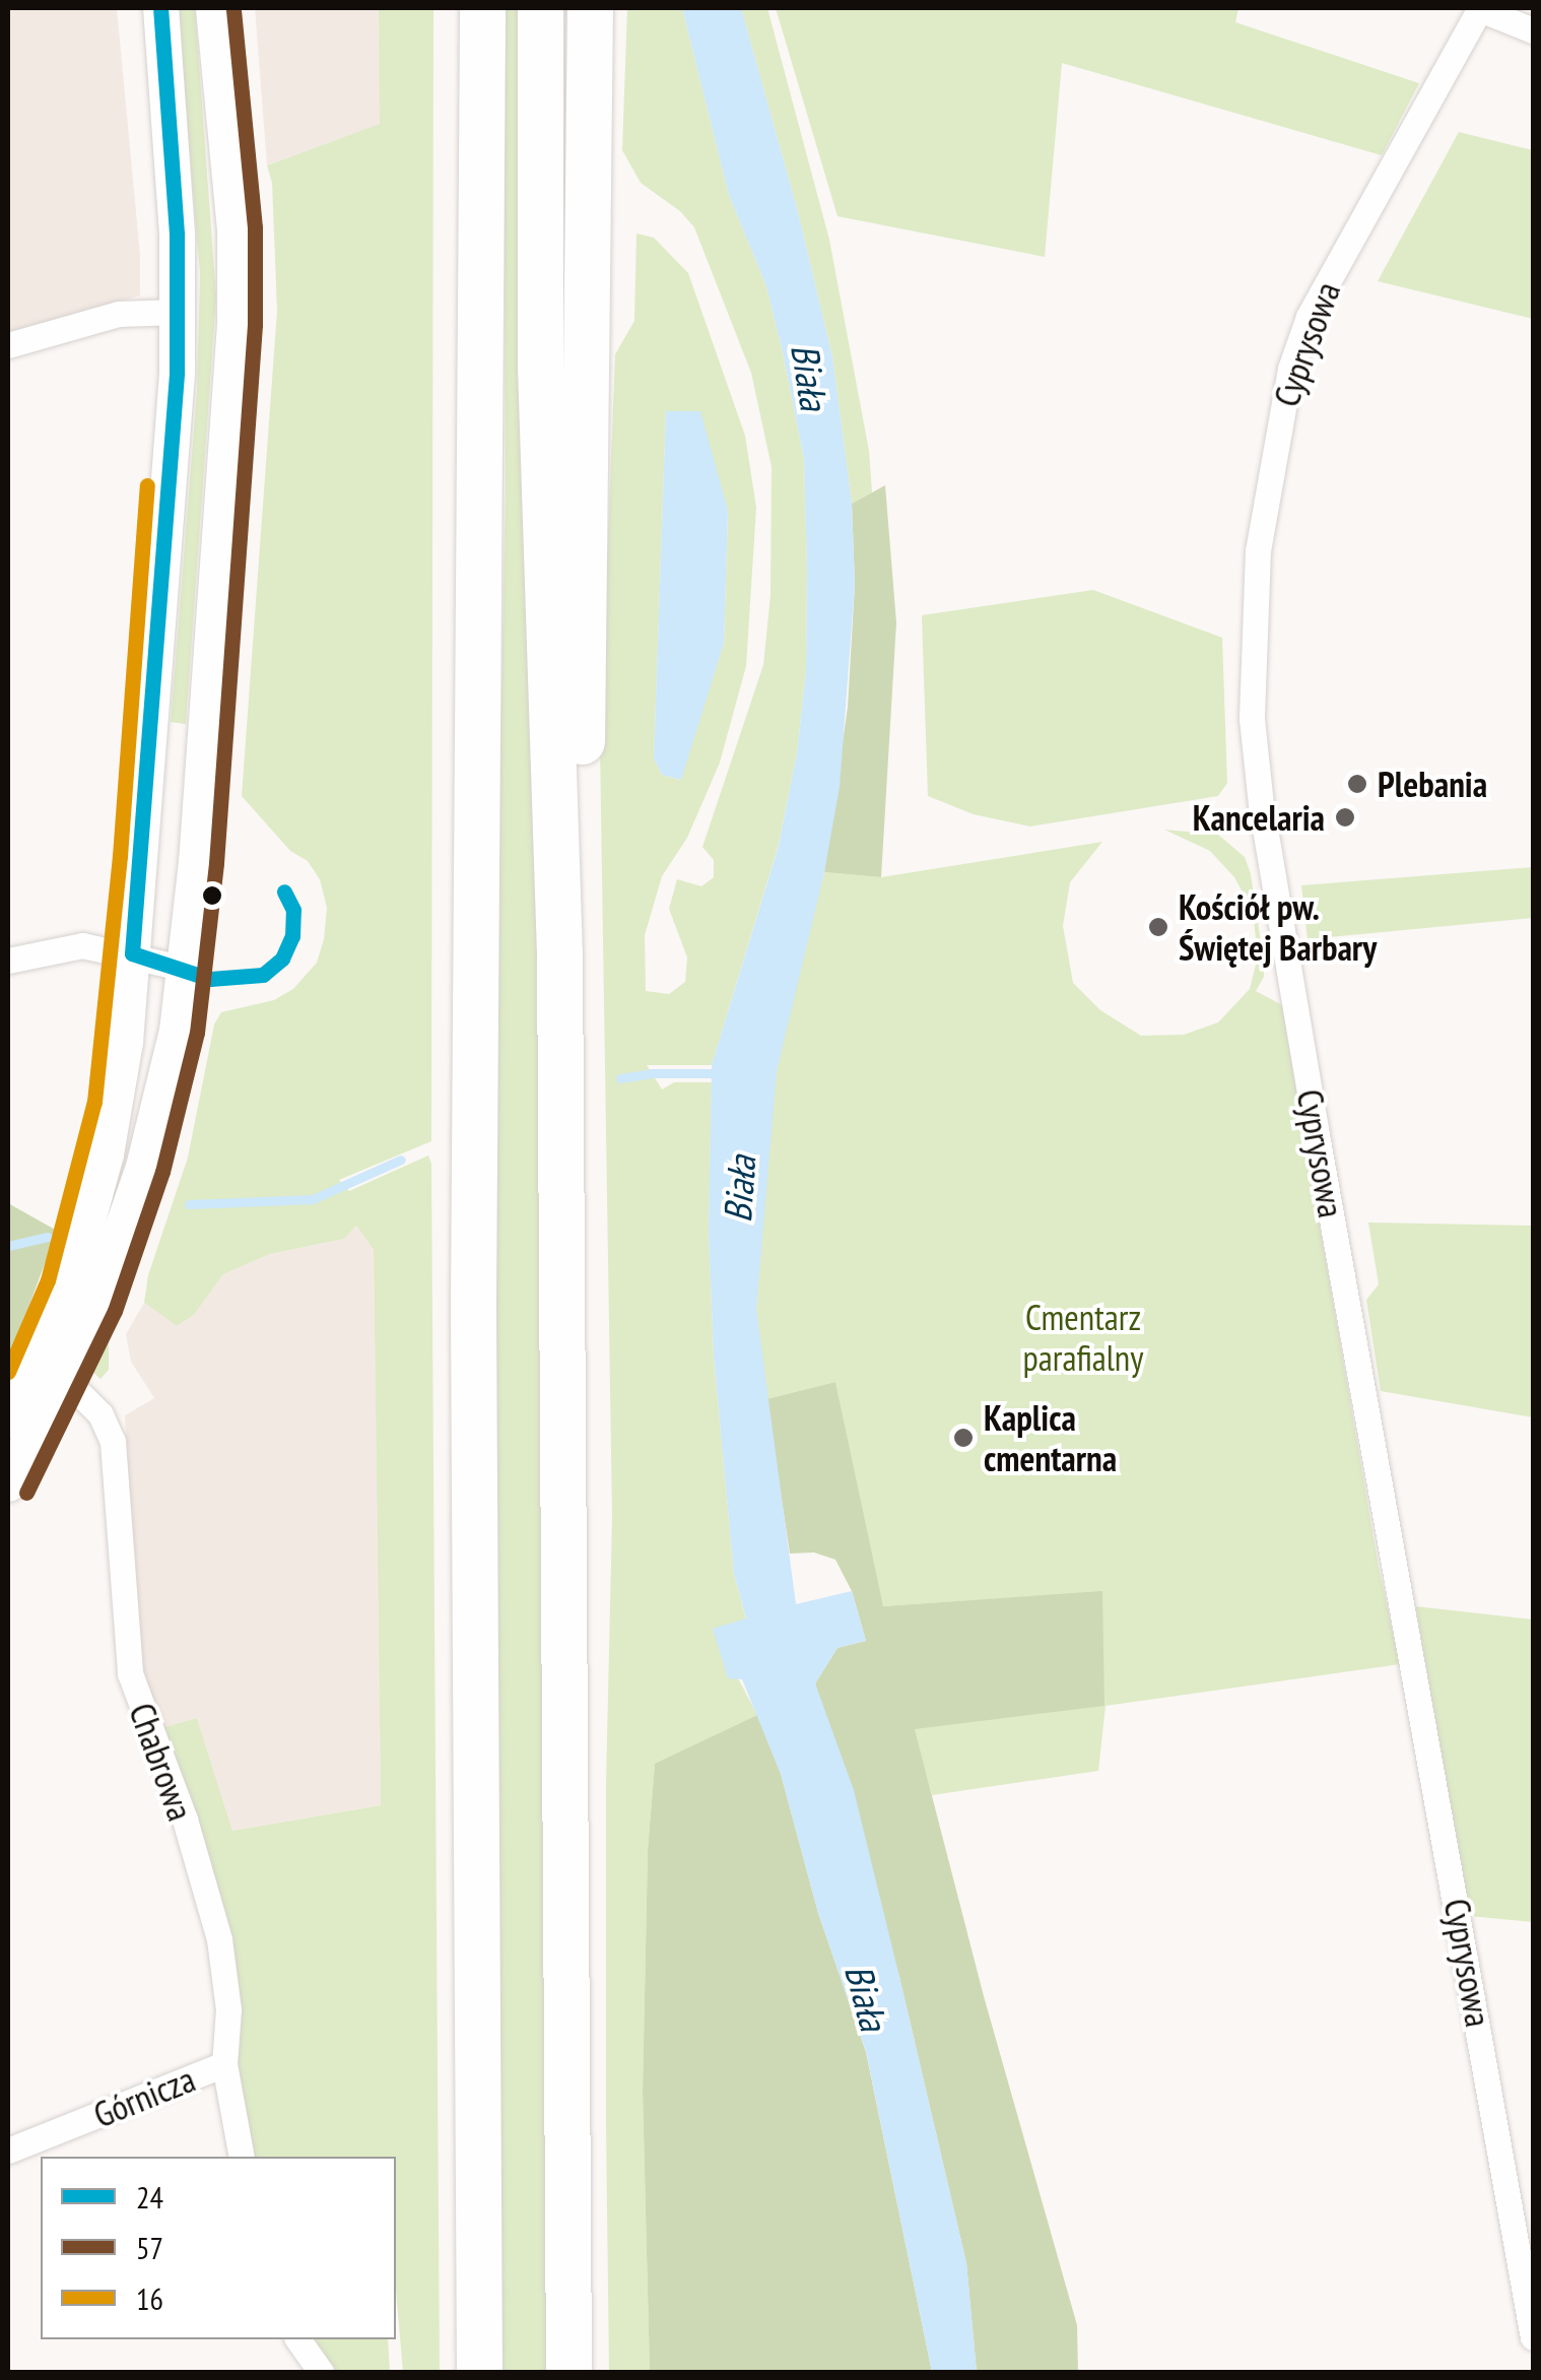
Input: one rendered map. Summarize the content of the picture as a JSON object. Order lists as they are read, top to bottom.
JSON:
{
  "streets": {
    "street": ["Cyprysowa", "Chabrowa", "Górnicza"]
  },
  "crossings": [
    ["Chabrowa", "Górnicza"]
  ],
  "water": ["Biała"],
  "parks": ["Cmentarz parafialny"],
  "places": [
    "Plebania",
    "Kancelaria",
    "Kościół pw. Świętej Barbary",
    "Kaplica cmentarna"
  ],
  "lines": ["transit line 24", "transit line 57", "transit line 16"],
  "legend": ["24", "57", "16"]
}
